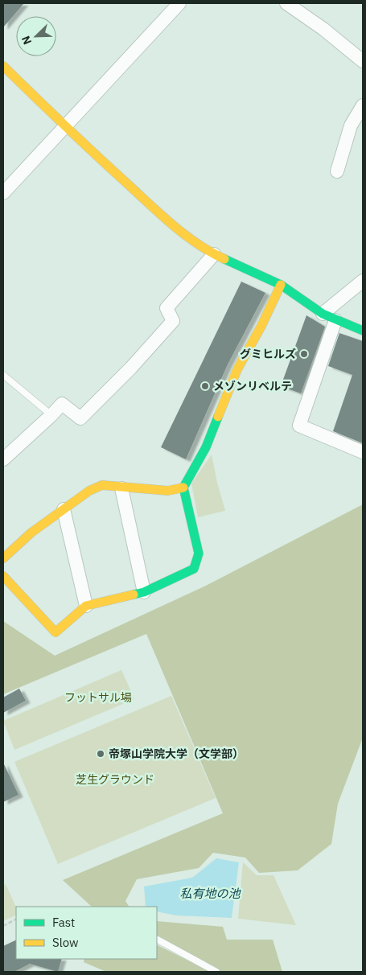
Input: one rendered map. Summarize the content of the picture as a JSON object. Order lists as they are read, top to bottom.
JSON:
{
  "water": ["私有地の池"],
  "parks": ["フットサル場", "芝生グラウンド"],
  "places": ["グミヒルズ", "メゾンリベルテ", "帝塚山学院大学（文学部）"],
  "legend": ["Fast", "Slow"],
  "north": "bottom left"
}
